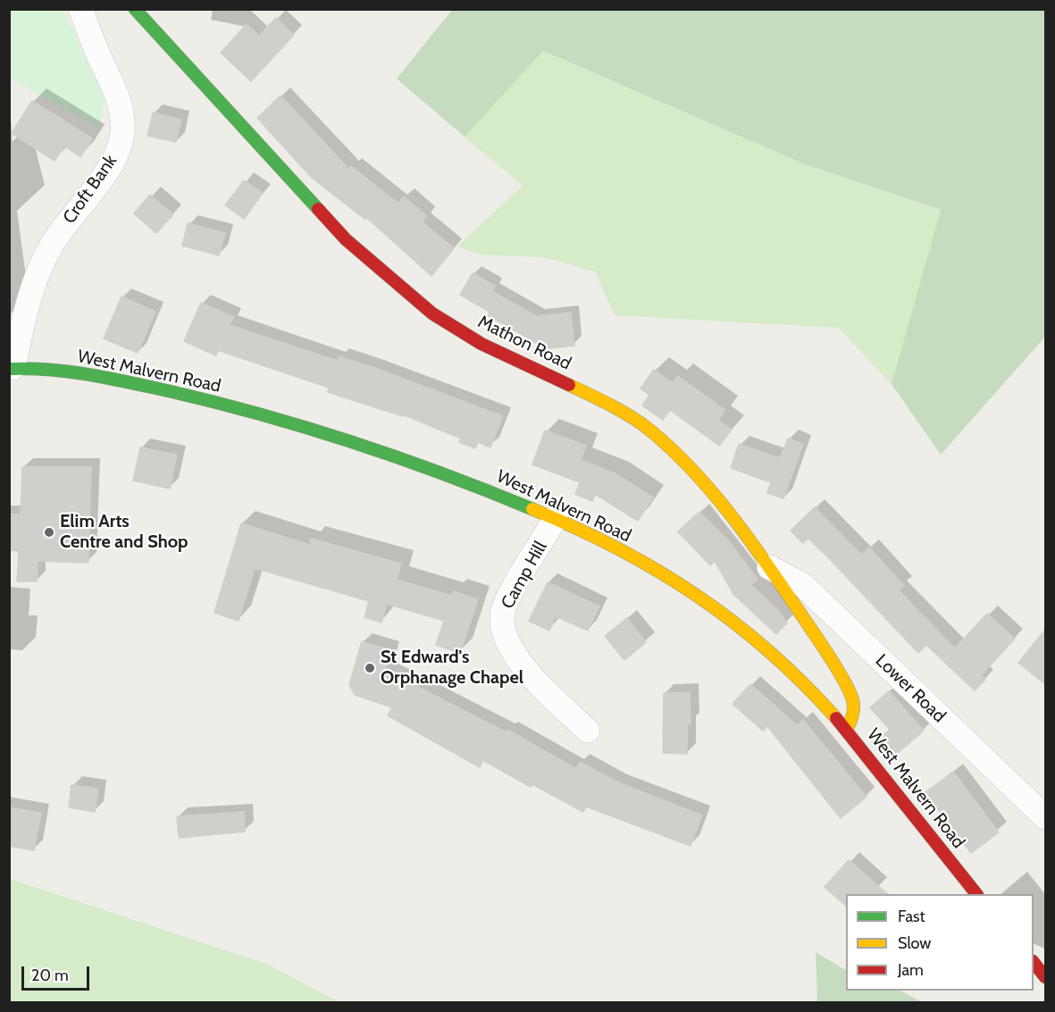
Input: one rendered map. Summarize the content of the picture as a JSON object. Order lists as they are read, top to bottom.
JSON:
{
  "streets": {
    "main road": ["Mathon Road", "West Malvern Road"],
    "street": ["Croft Bank", "Camp Hill", "Lower Road"]
  },
  "crossings": [
    ["Croft Bank", "West Malvern Road"],
    ["Mathon Road", "West Malvern Road"],
    ["Mathon Road", "Lower Road"],
    ["West Malvern Road", "Camp Hill"]
  ],
  "places": ["Elim Arts Centre and Shop", "St Edward's Orphanage Chapel"],
  "legend": ["Fast", "Slow", "Jam"],
  "scale_bar": "20 m"
}
